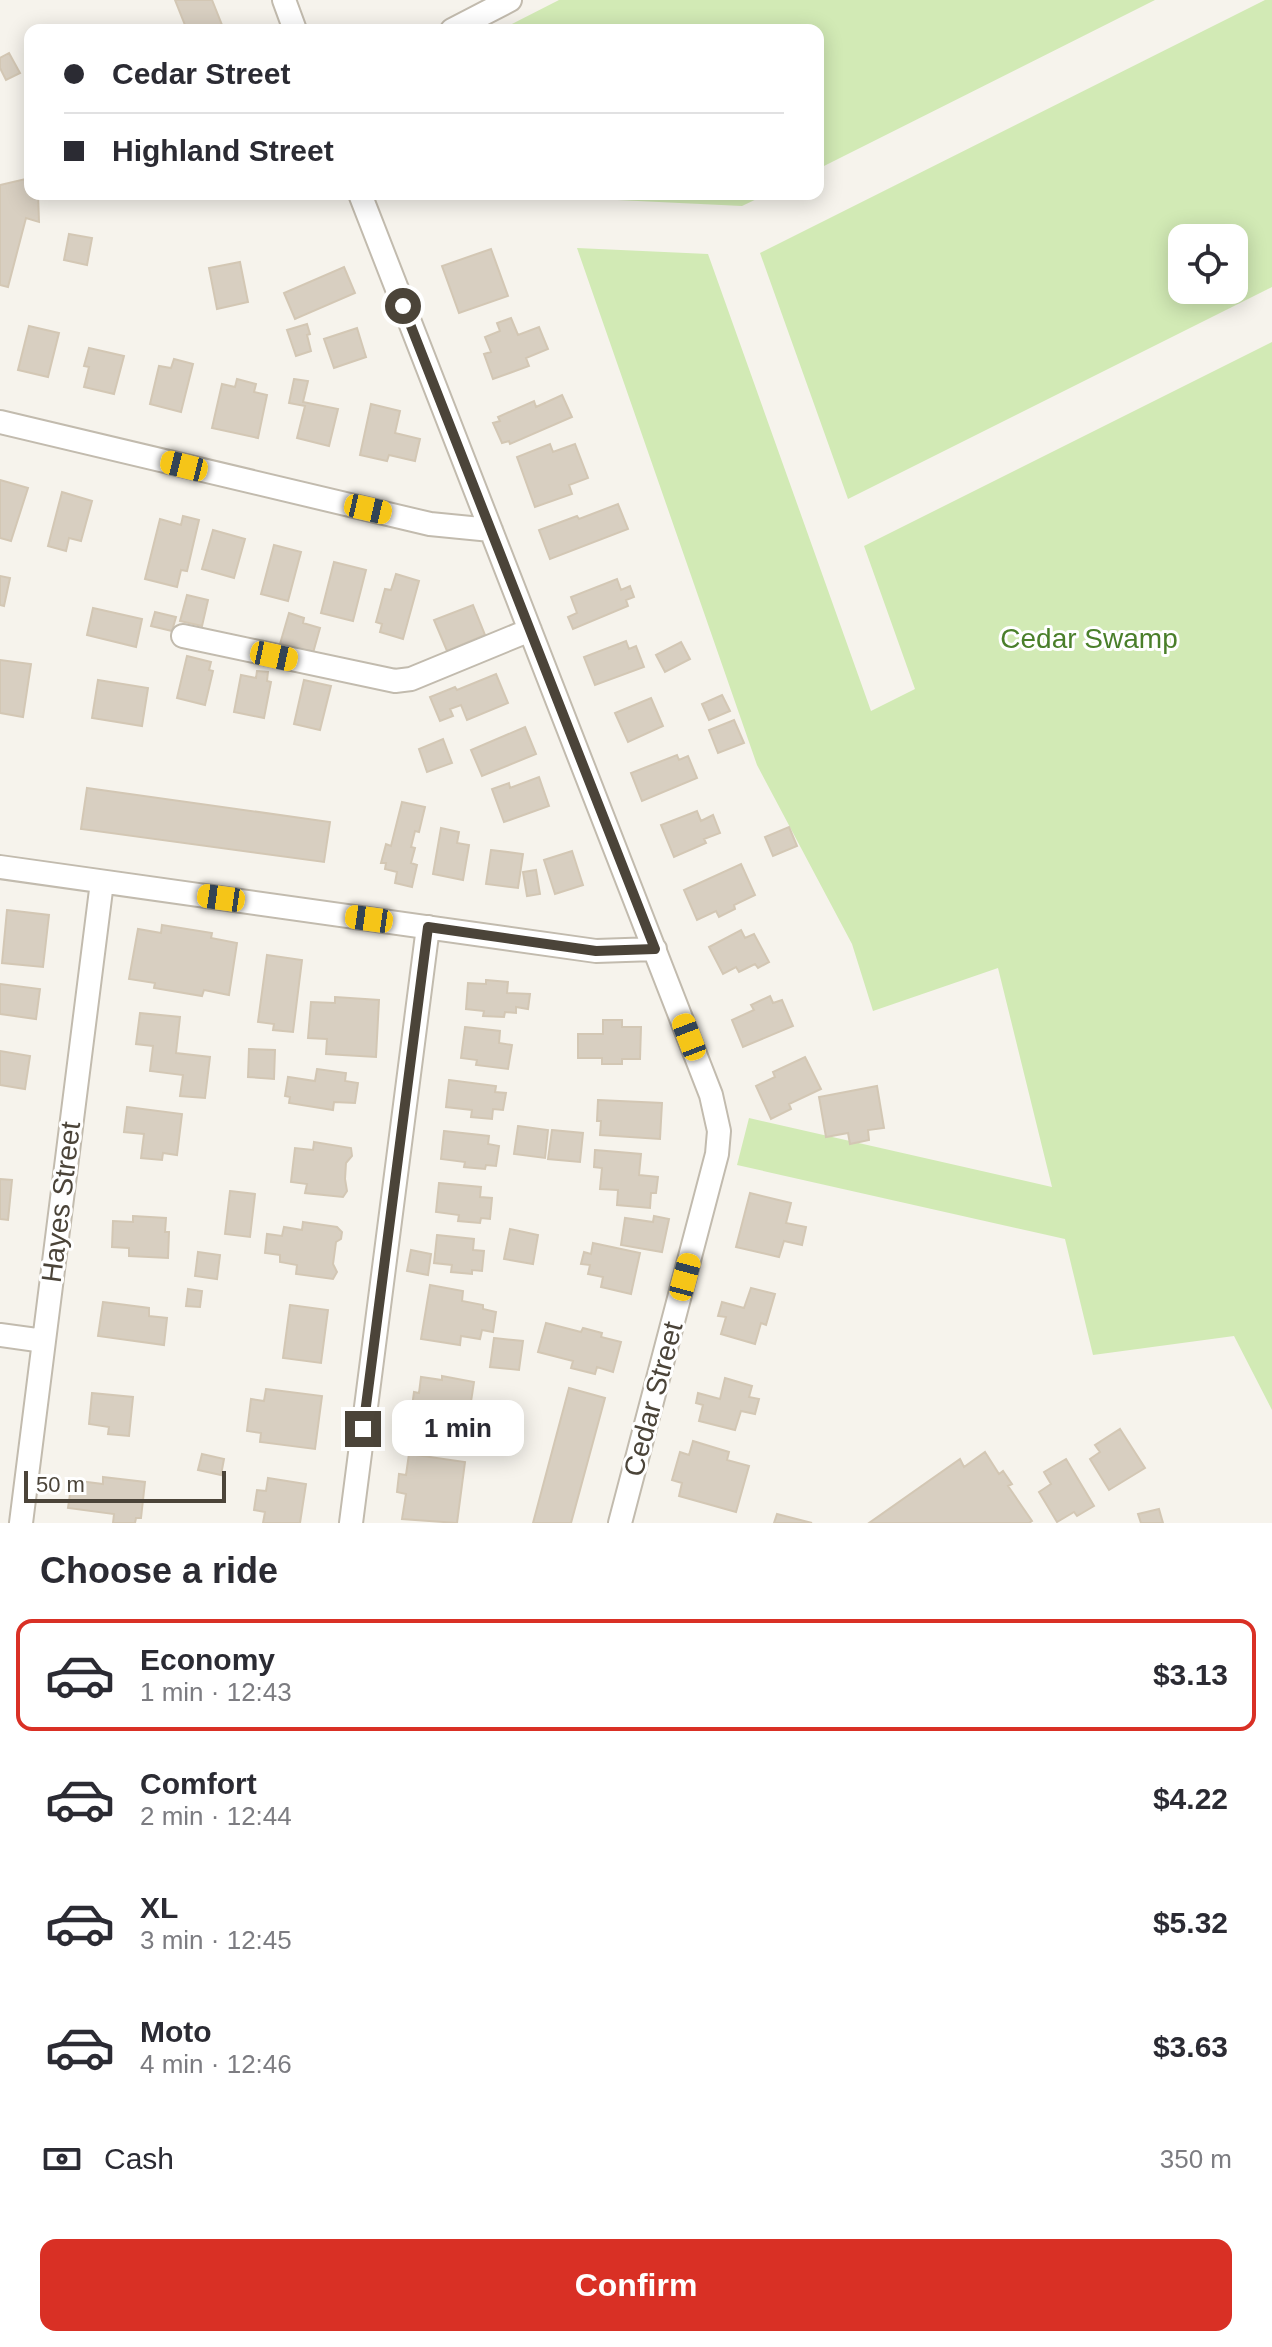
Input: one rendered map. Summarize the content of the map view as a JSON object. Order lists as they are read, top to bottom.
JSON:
{
  "streets": {
    "street": ["Hayes Street", "Cedar Street"]
  },
  "parks": ["Cedar Swamp"],
  "scale_bar": "50 m",
  "page": {
    "banner": ["Cedar Street", "Highland Street"],
    "bubble": "1 min",
    "scale": "50 m",
    "heading": "Choose a ride",
    "list": [
      {
        "name": "Economy",
        "note": "1 min · 12:43",
        "value": "$3.13"
      },
      {
        "name": "Comfort",
        "note": "2 min · 12:44",
        "value": "$4.22"
      },
      {
        "name": "XL",
        "note": "3 min · 12:45",
        "value": "$5.32"
      },
      {
        "name": "Moto",
        "note": "4 min · 12:46",
        "value": "$3.63"
      }
    ],
    "pay": ["Cash", "350 m"],
    "buttons": "Confirm"
  }
}
